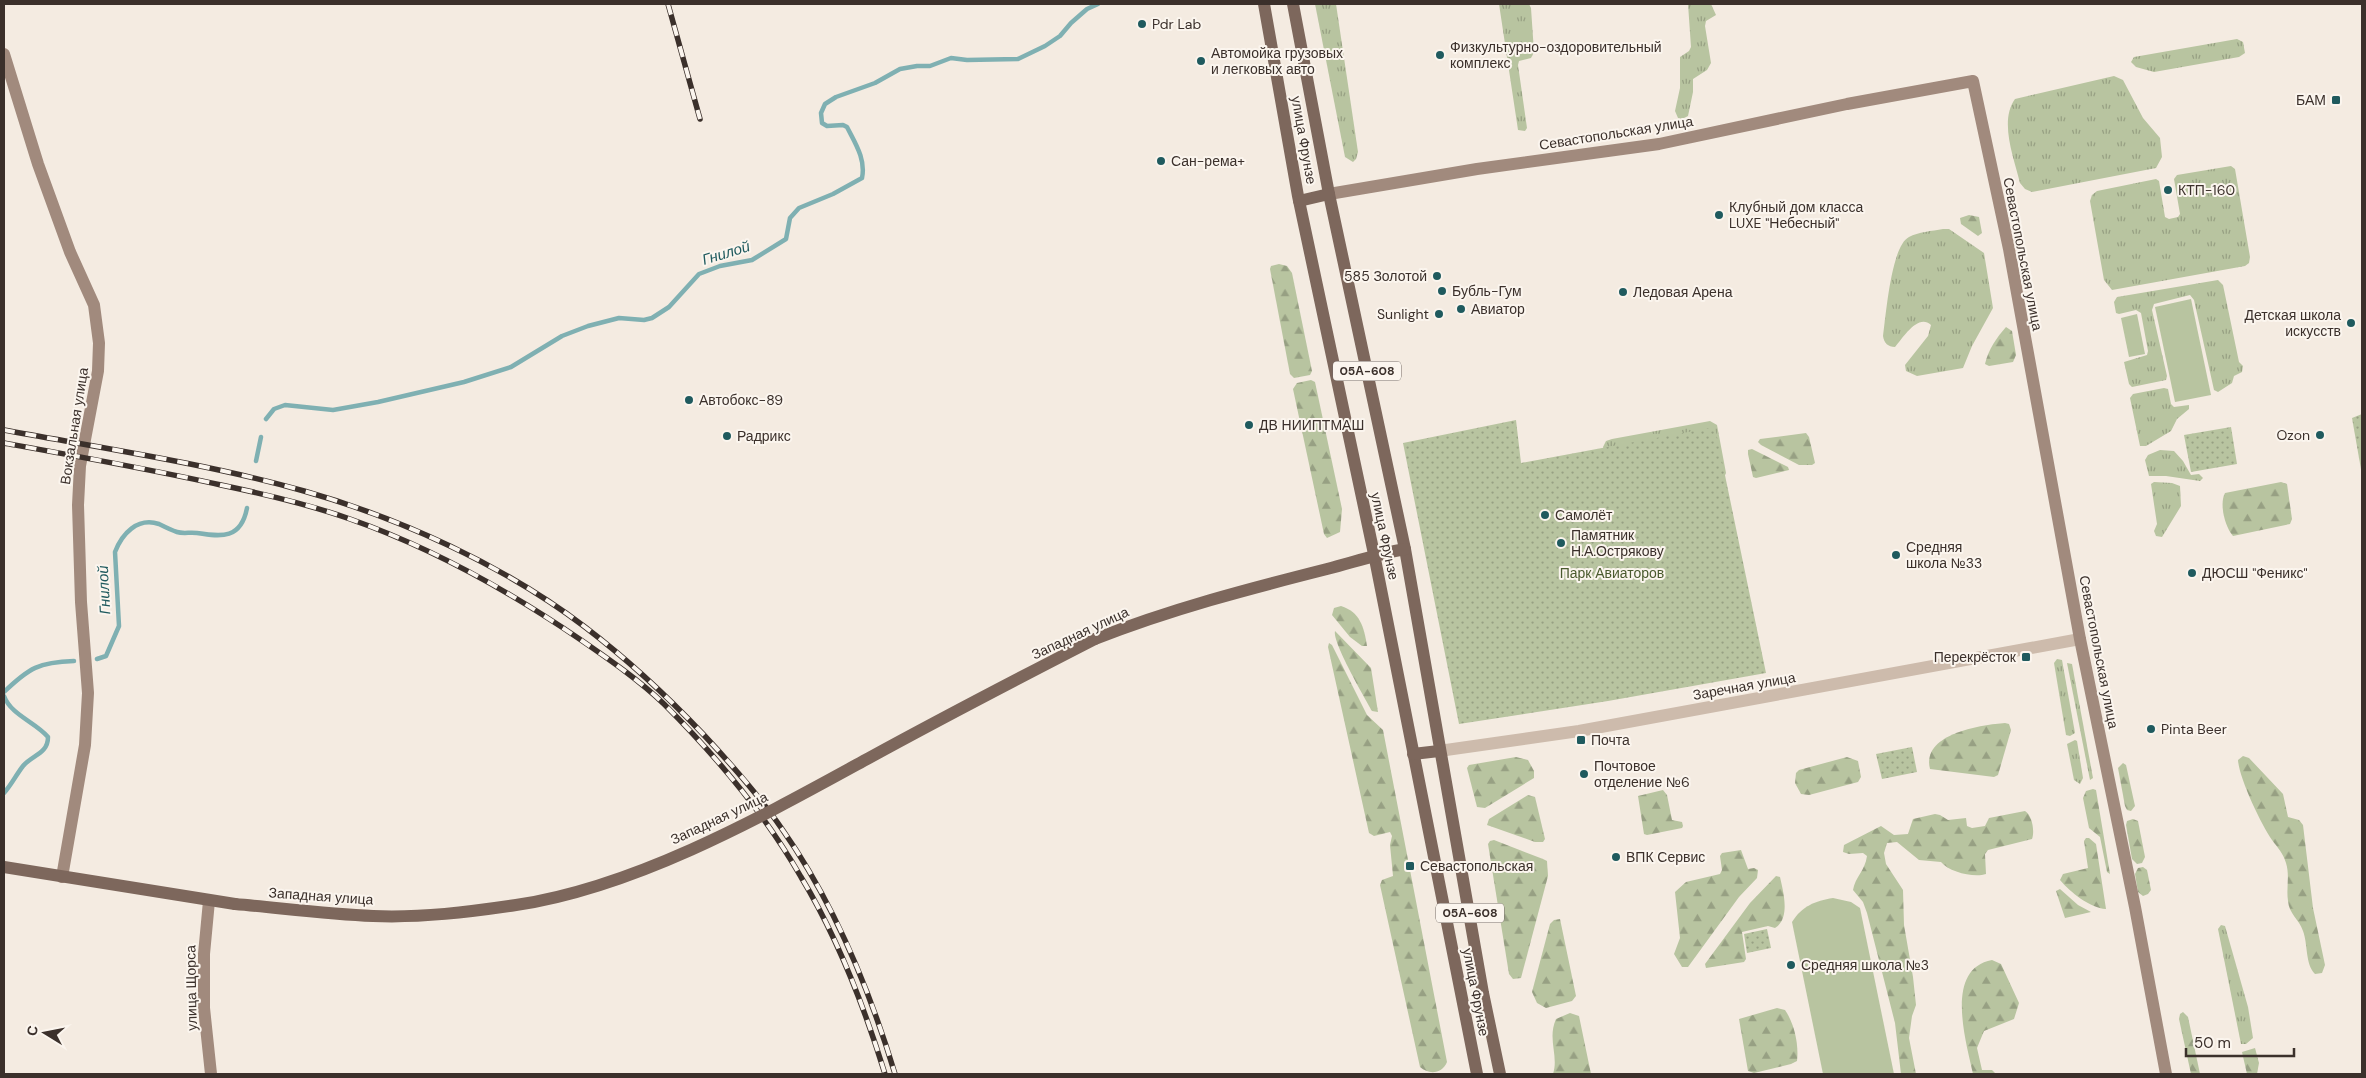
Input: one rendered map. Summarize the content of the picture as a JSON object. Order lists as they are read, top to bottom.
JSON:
{
  "streets": {
    "main road": [
      "Севастопольская улица",
      "улица Фрунзе",
      "05А-608",
      "Вокзальная улица",
      "Западная улица",
      "Заречная улица",
      "улица Щорса"
    ]
  },
  "crossings": [
    ["Севастопольская улица", "улица Фрунзе"],
    ["Севастопольская улица", "Заречная улица"],
    ["улица Фрунзе", "Западная улица"],
    ["улица Фрунзе", "Заречная улица"],
    ["Вокзальная улица", "Западная улица"],
    ["Западная улица", "улица Щорса"]
  ],
  "water": ["Гнилой"],
  "parks": ["Парк Авиаторов"],
  "places": {
    "other": [
      "Pdr Lab",
      "Физкультурно-оздоровительный комплекс",
      "Автомойка грузовых и легковых авто",
      "Сан-рема+",
      "КТП-160",
      "Клубный дом класса LUXE \"Небесный\"",
      "585 Золотой",
      "Бубль-Гум",
      "Ледовая Арена",
      "Авиатор",
      "Sunlight",
      "Детская школа искусств",
      "Автобокс-89",
      "ДВ НИИПТМАШ",
      "Ozon",
      "Радрикс",
      "Самолёт",
      "Памятник Н.А.Острякову",
      "Средняя школа №33",
      "ДЮСШ \"Феникс\"",
      "Pinta Beer",
      "Почтовое отделение №6",
      "ВПК Сервис",
      "Средняя школа №3"
    ],
    "transit": [
      "БАМ",
      "Перекрёсток",
      "Почта",
      "Севастопольская"
    ]
  },
  "scale_bar": "50 m",
  "north": "left"
}
